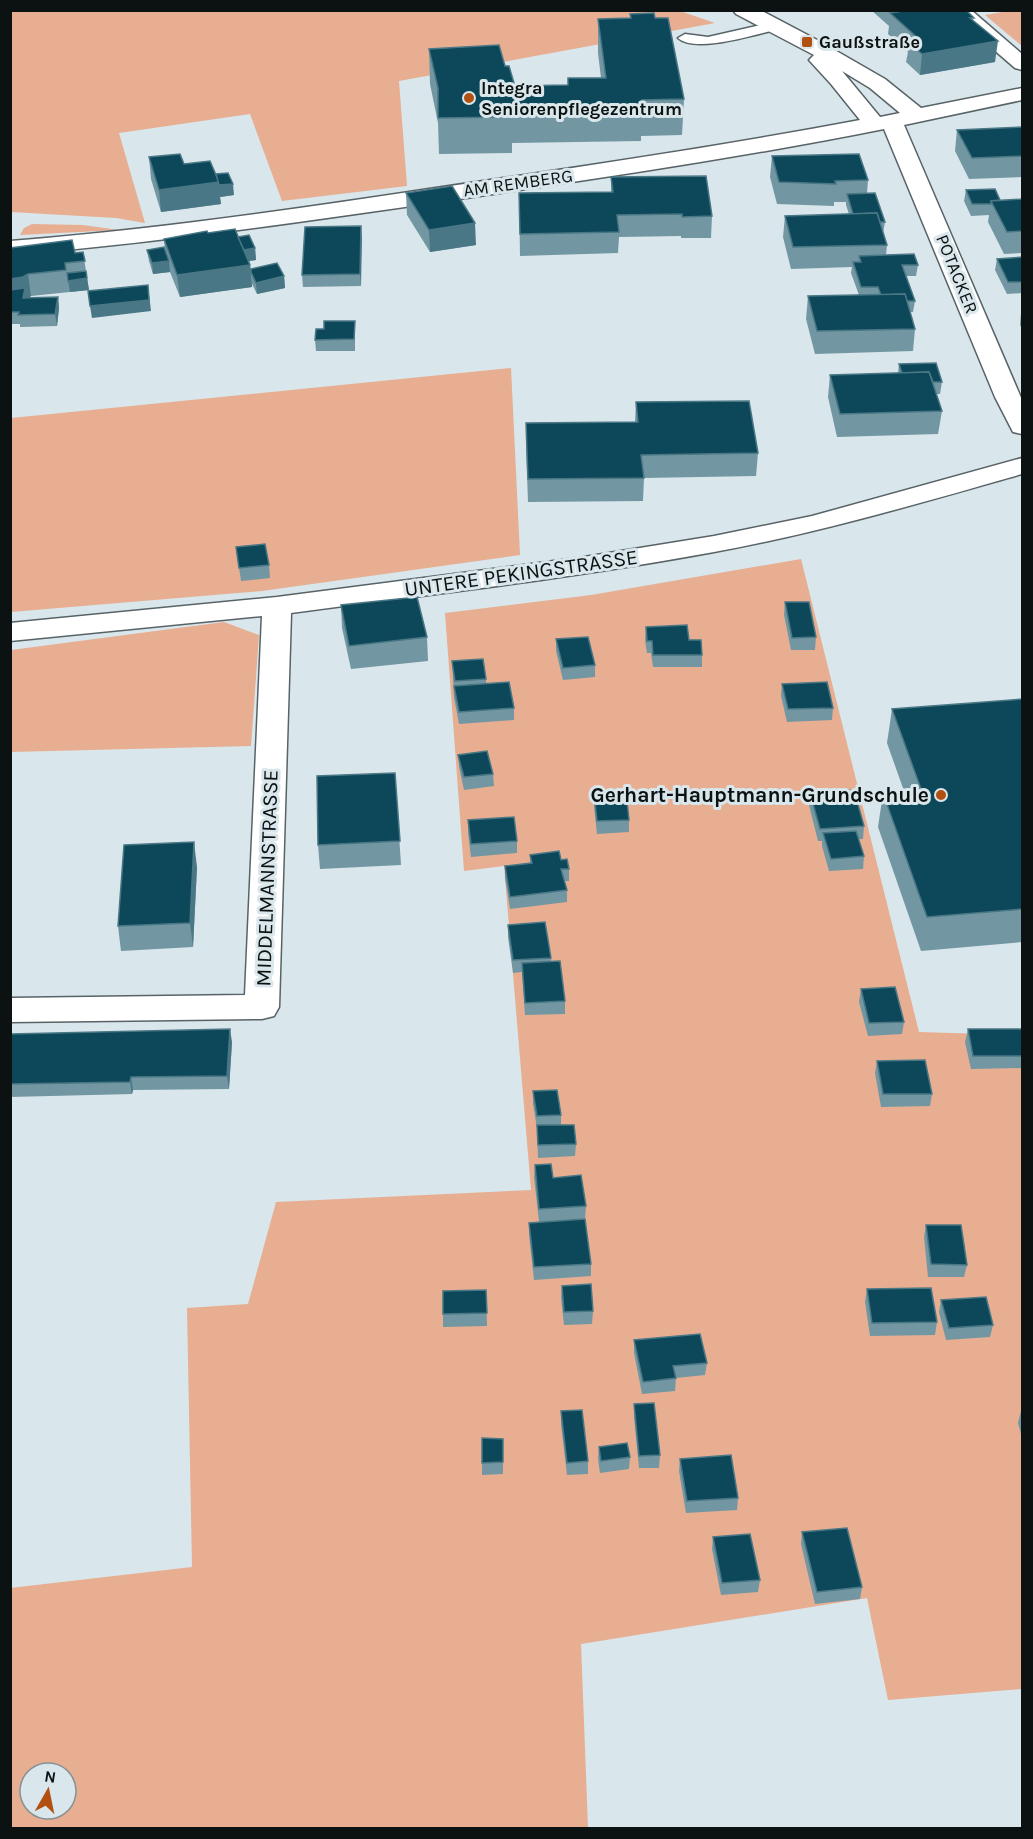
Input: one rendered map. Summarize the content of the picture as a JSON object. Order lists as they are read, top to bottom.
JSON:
{
  "streets": {
    "street": [
      "AM REMBERG",
      "POTACKER",
      "UNTERE PEKINGSTRASSE",
      "MIDDELMANNSTRASSE"
    ]
  },
  "crossings": [
    ["AM REMBERG", "POTACKER"],
    ["UNTERE PEKINGSTRASSE", "MIDDELMANNSTRASSE"]
  ],
  "places": {
    "transit": ["Gaußstraße"],
    "other": ["Integra Seniorenpflegezentrum", "Gerhart-Hauptmann-Grundschule"]
  },
  "north": "top"
}
